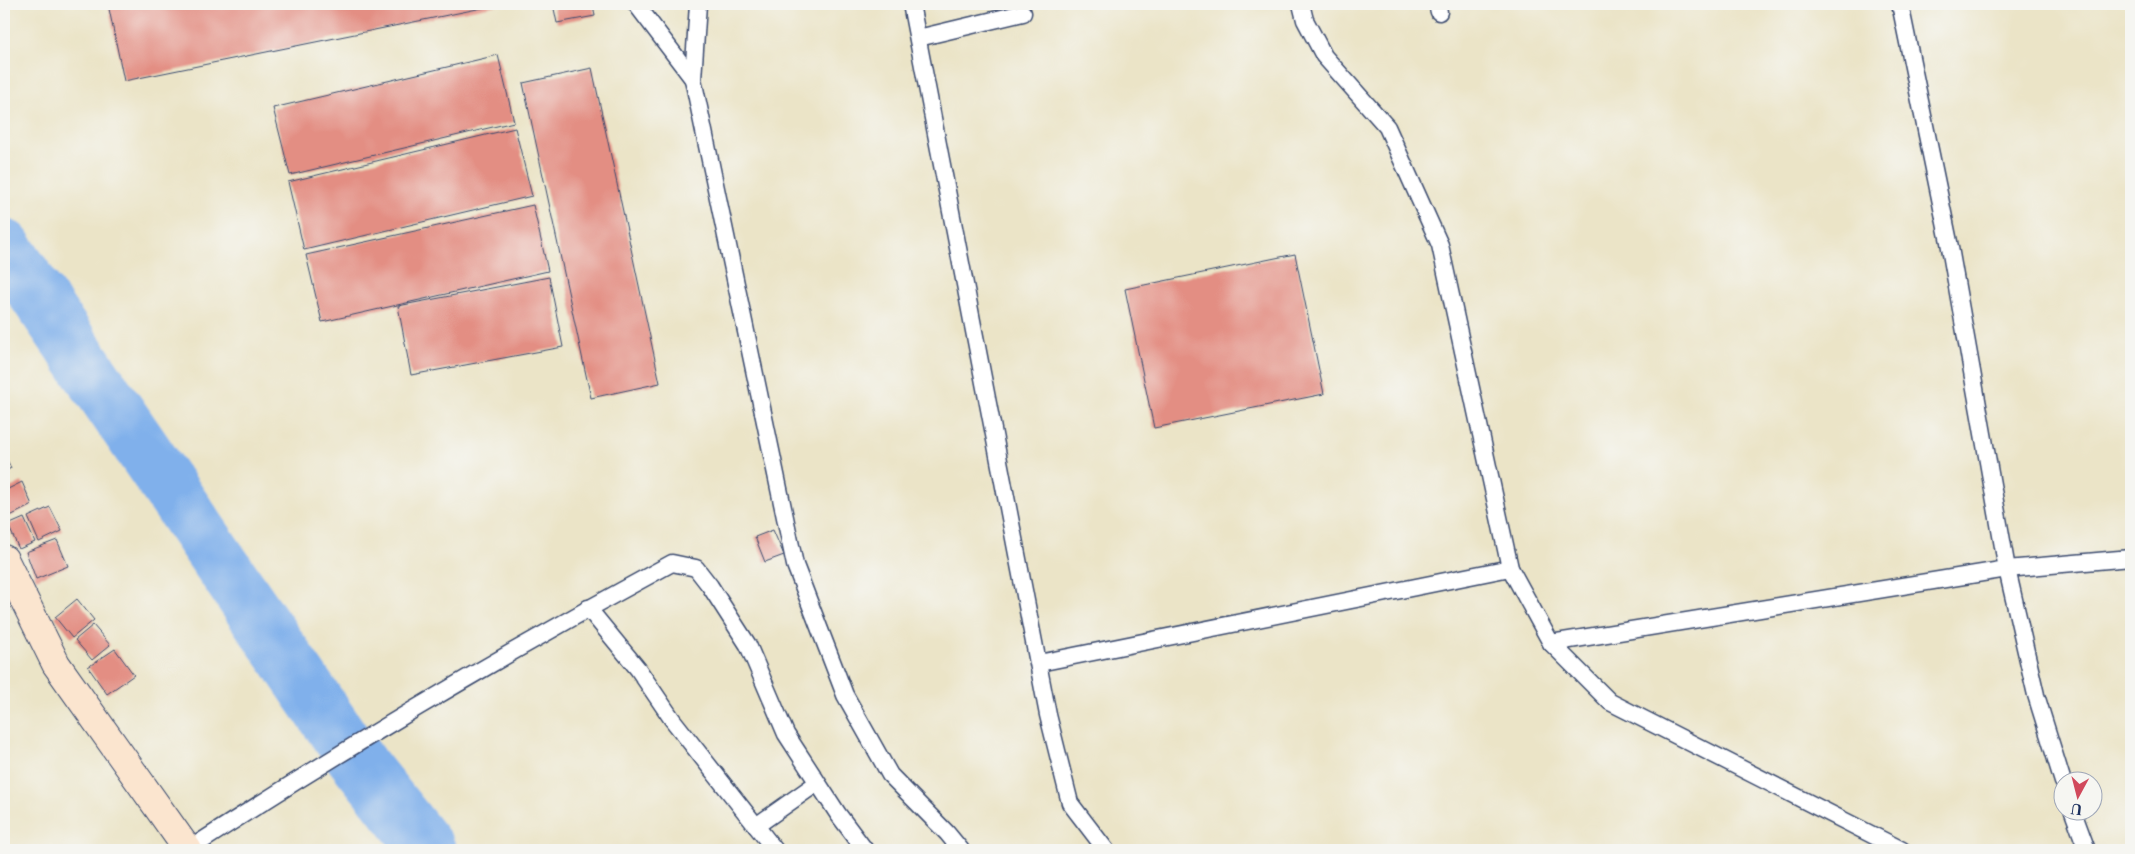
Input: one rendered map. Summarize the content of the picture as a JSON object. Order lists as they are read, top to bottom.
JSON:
{
  "north": "bottom"
}
